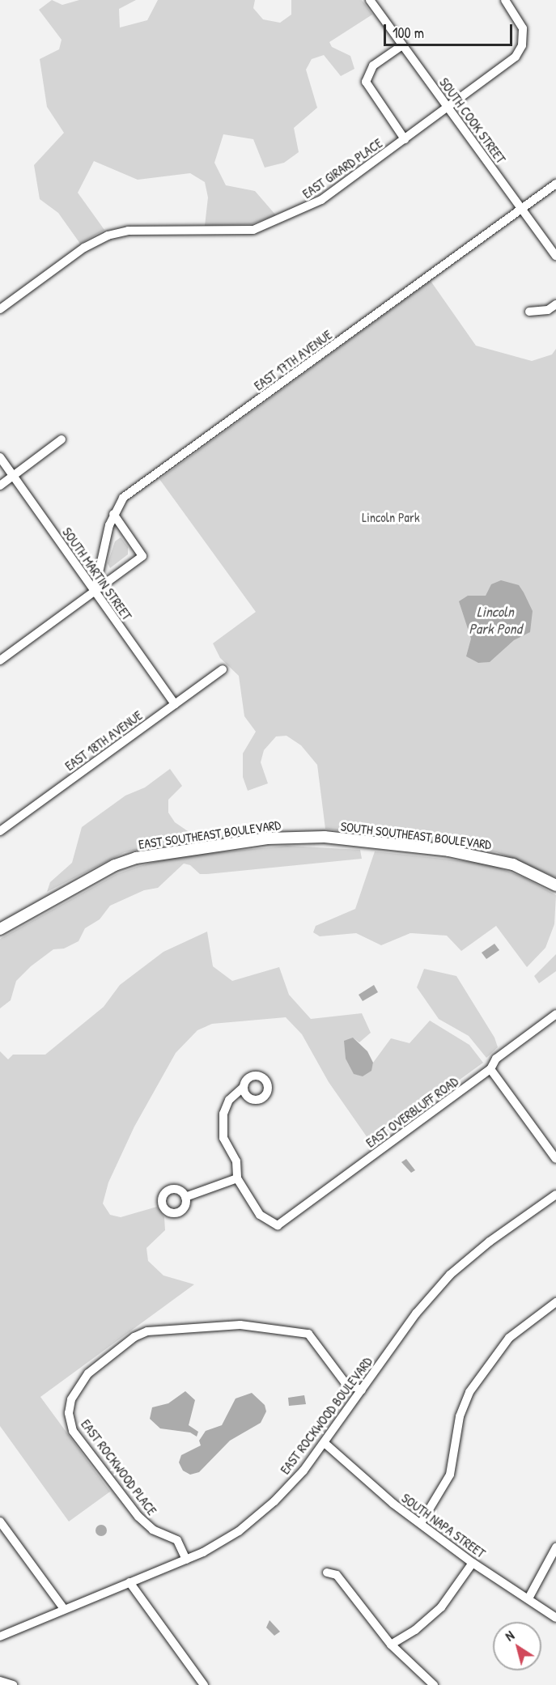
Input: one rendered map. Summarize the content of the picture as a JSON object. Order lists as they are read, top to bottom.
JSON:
{
  "streets": {
    "main road": ["EAST SOUTHEAST BOULEVARD", "SOUTH SOUTHEAST BOULEVARD"],
    "street": [
      "SOUTH COOK STREET",
      "EAST GIRARD PLACE",
      "EAST 17TH AVENUE",
      "SOUTH MARTIN STREET",
      "EAST 18TH AVENUE",
      "EAST OVERBLUFF ROAD",
      "EAST ROCKWOOD BOULEVARD",
      "EAST ROCKWOOD PLACE",
      "SOUTH NAPA STREET"
    ]
  },
  "crossings": [
    ["SOUTH COOK STREET", "EAST GIRARD PLACE"],
    ["SOUTH COOK STREET", "EAST 17TH AVENUE"],
    ["EAST 17TH AVENUE", "SOUTH MARTIN STREET"],
    ["SOUTH MARTIN STREET", "EAST 18TH AVENUE"],
    ["EAST SOUTHEAST BOULEVARD", "SOUTH SOUTHEAST BOULEVARD"],
    ["EAST ROCKWOOD BOULEVARD", "EAST ROCKWOOD PLACE"],
    ["EAST ROCKWOOD BOULEVARD", "SOUTH NAPA STREET"]
  ],
  "water": ["Lincoln Park Pond"],
  "parks": ["Lincoln Park"],
  "scale_bar": "100 m",
  "north": "top left"
}
